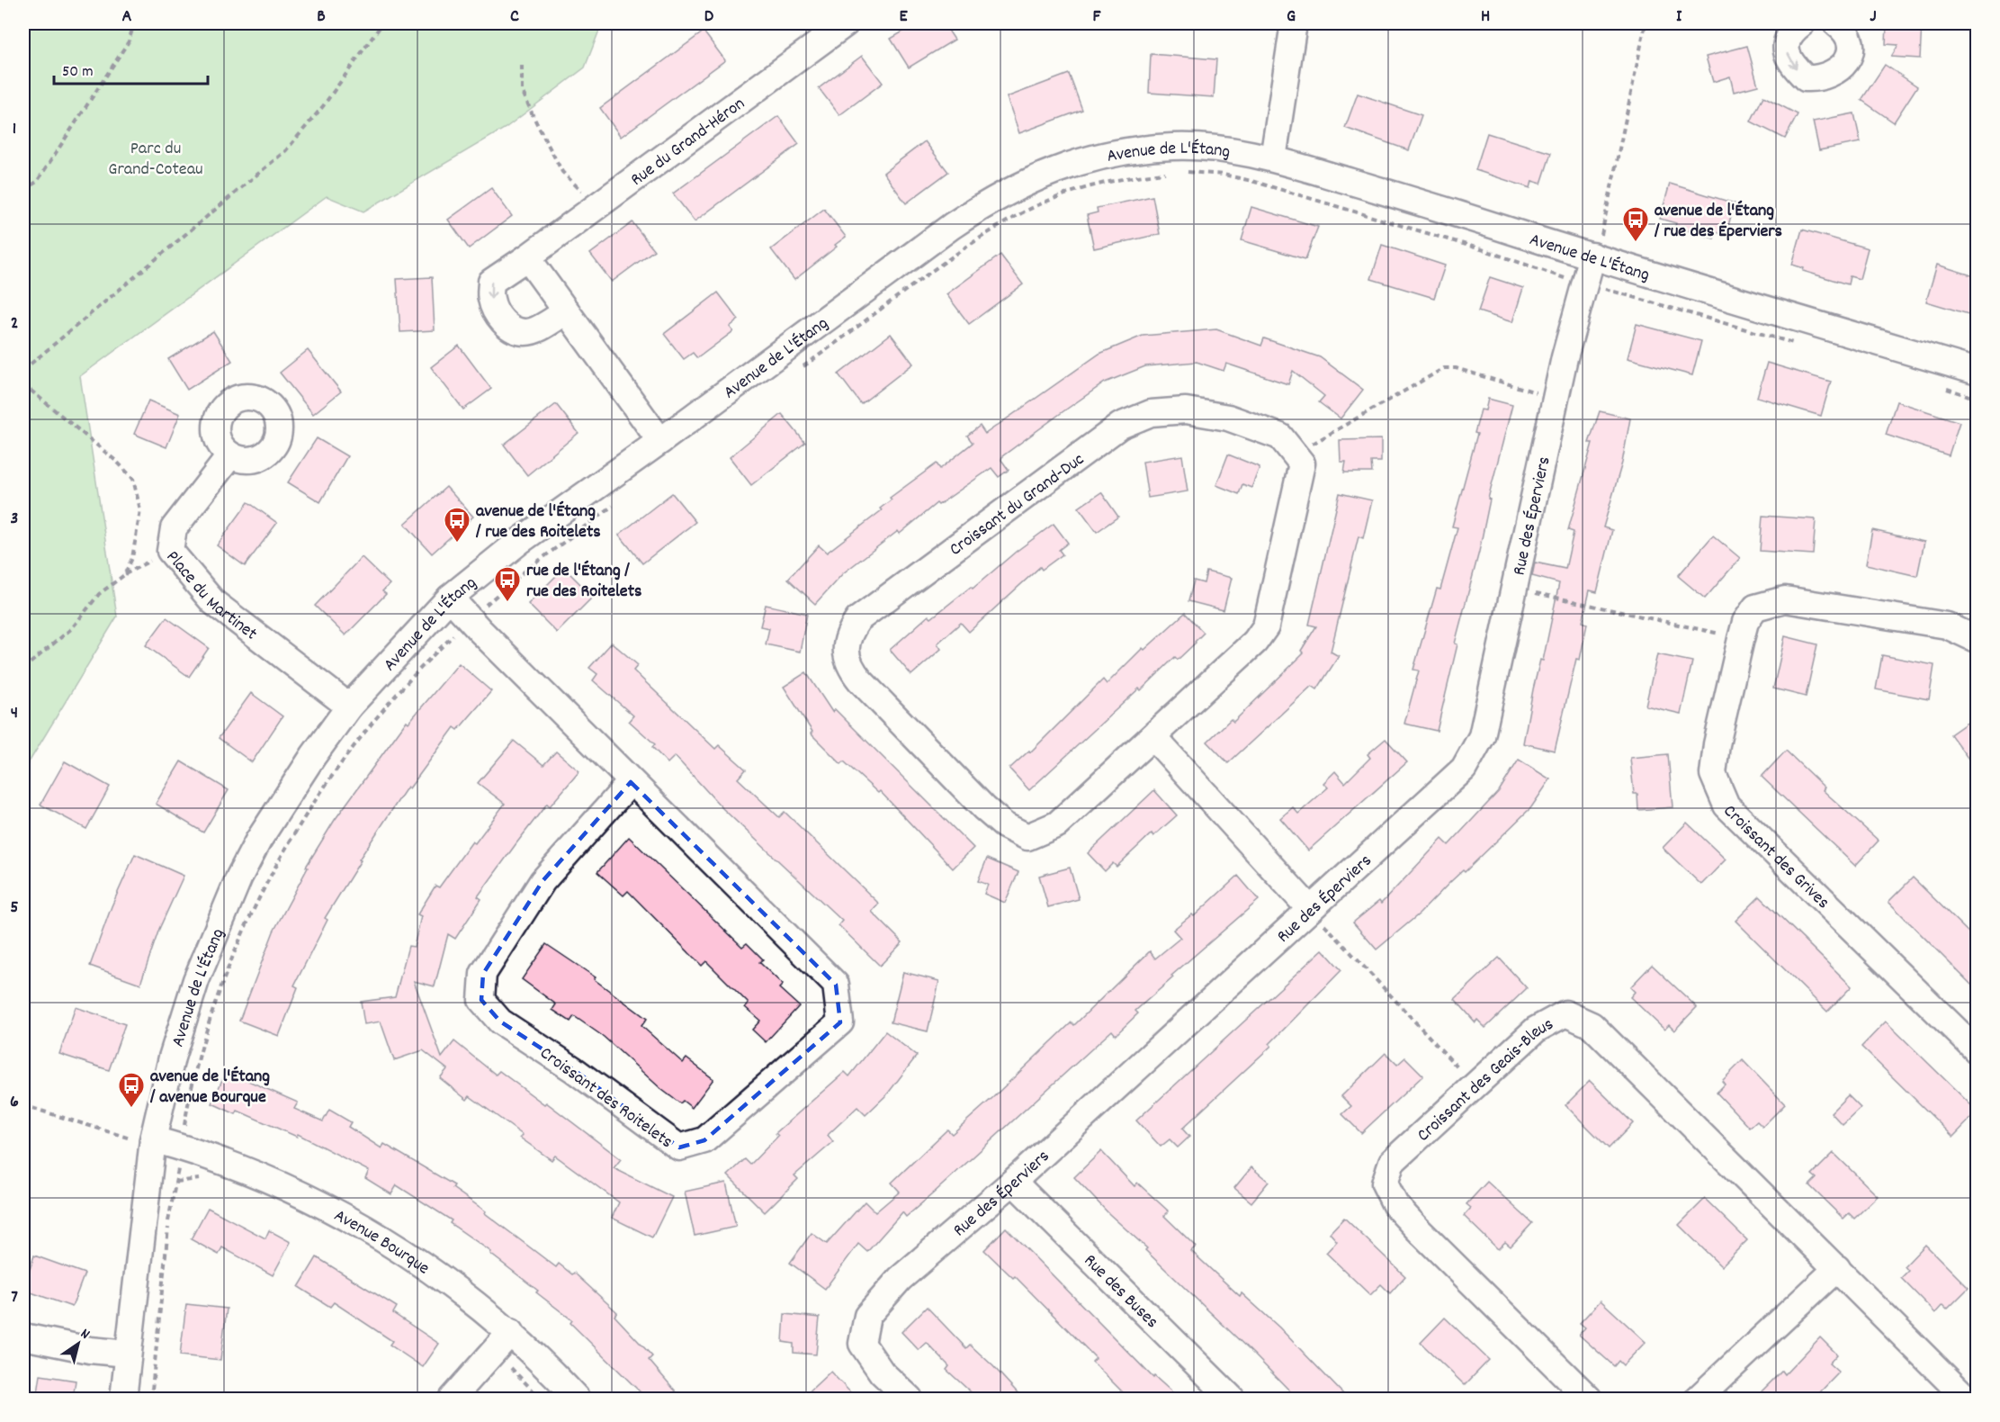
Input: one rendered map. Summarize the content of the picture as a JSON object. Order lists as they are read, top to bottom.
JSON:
{
  "streets": {
    "street": [
      "Rue du Grand-Héron",
      "Avenue de L'Étang",
      "Croissant du Grand-Duc",
      "Rue des Éperviers",
      "Place du Martinet",
      "Croissant des Grives",
      "Croissant des Geais-Bleus",
      "Croissant des Roitelets",
      "Avenue Bourque",
      "Rue des Buses"
    ]
  },
  "crossings": [
    ["Avenue de L'Étang", "Rue des Éperviers"],
    ["Avenue de L'Étang", "Place du Martinet"],
    ["Avenue de L'Étang", "Croissant des Roitelets"],
    ["Avenue de L'Étang", "Avenue Bourque"],
    ["Rue des Éperviers", "Rue des Buses"]
  ],
  "parks": ["Parc du Grand-Coteau"],
  "places": {
    "bus stop": [
      "avenue de l'Étang / rue des Éperviers",
      "avenue de l'Étang / rue des Roitelets",
      "rue de l'Étang / rue des Roitelets",
      "avenue de l'Étang / avenue Bourque"
    ]
  },
  "scale_bar": "50 m",
  "north": "top right",
  "grid": {
    "columns": [
      "A",
      "B",
      "C",
      "D",
      "E",
      "F",
      "G",
      "H",
      "I",
      "J"
    ],
    "rows": [
      "1",
      "2",
      "3",
      "4",
      "5",
      "6",
      "7"
    ]
  }
}
